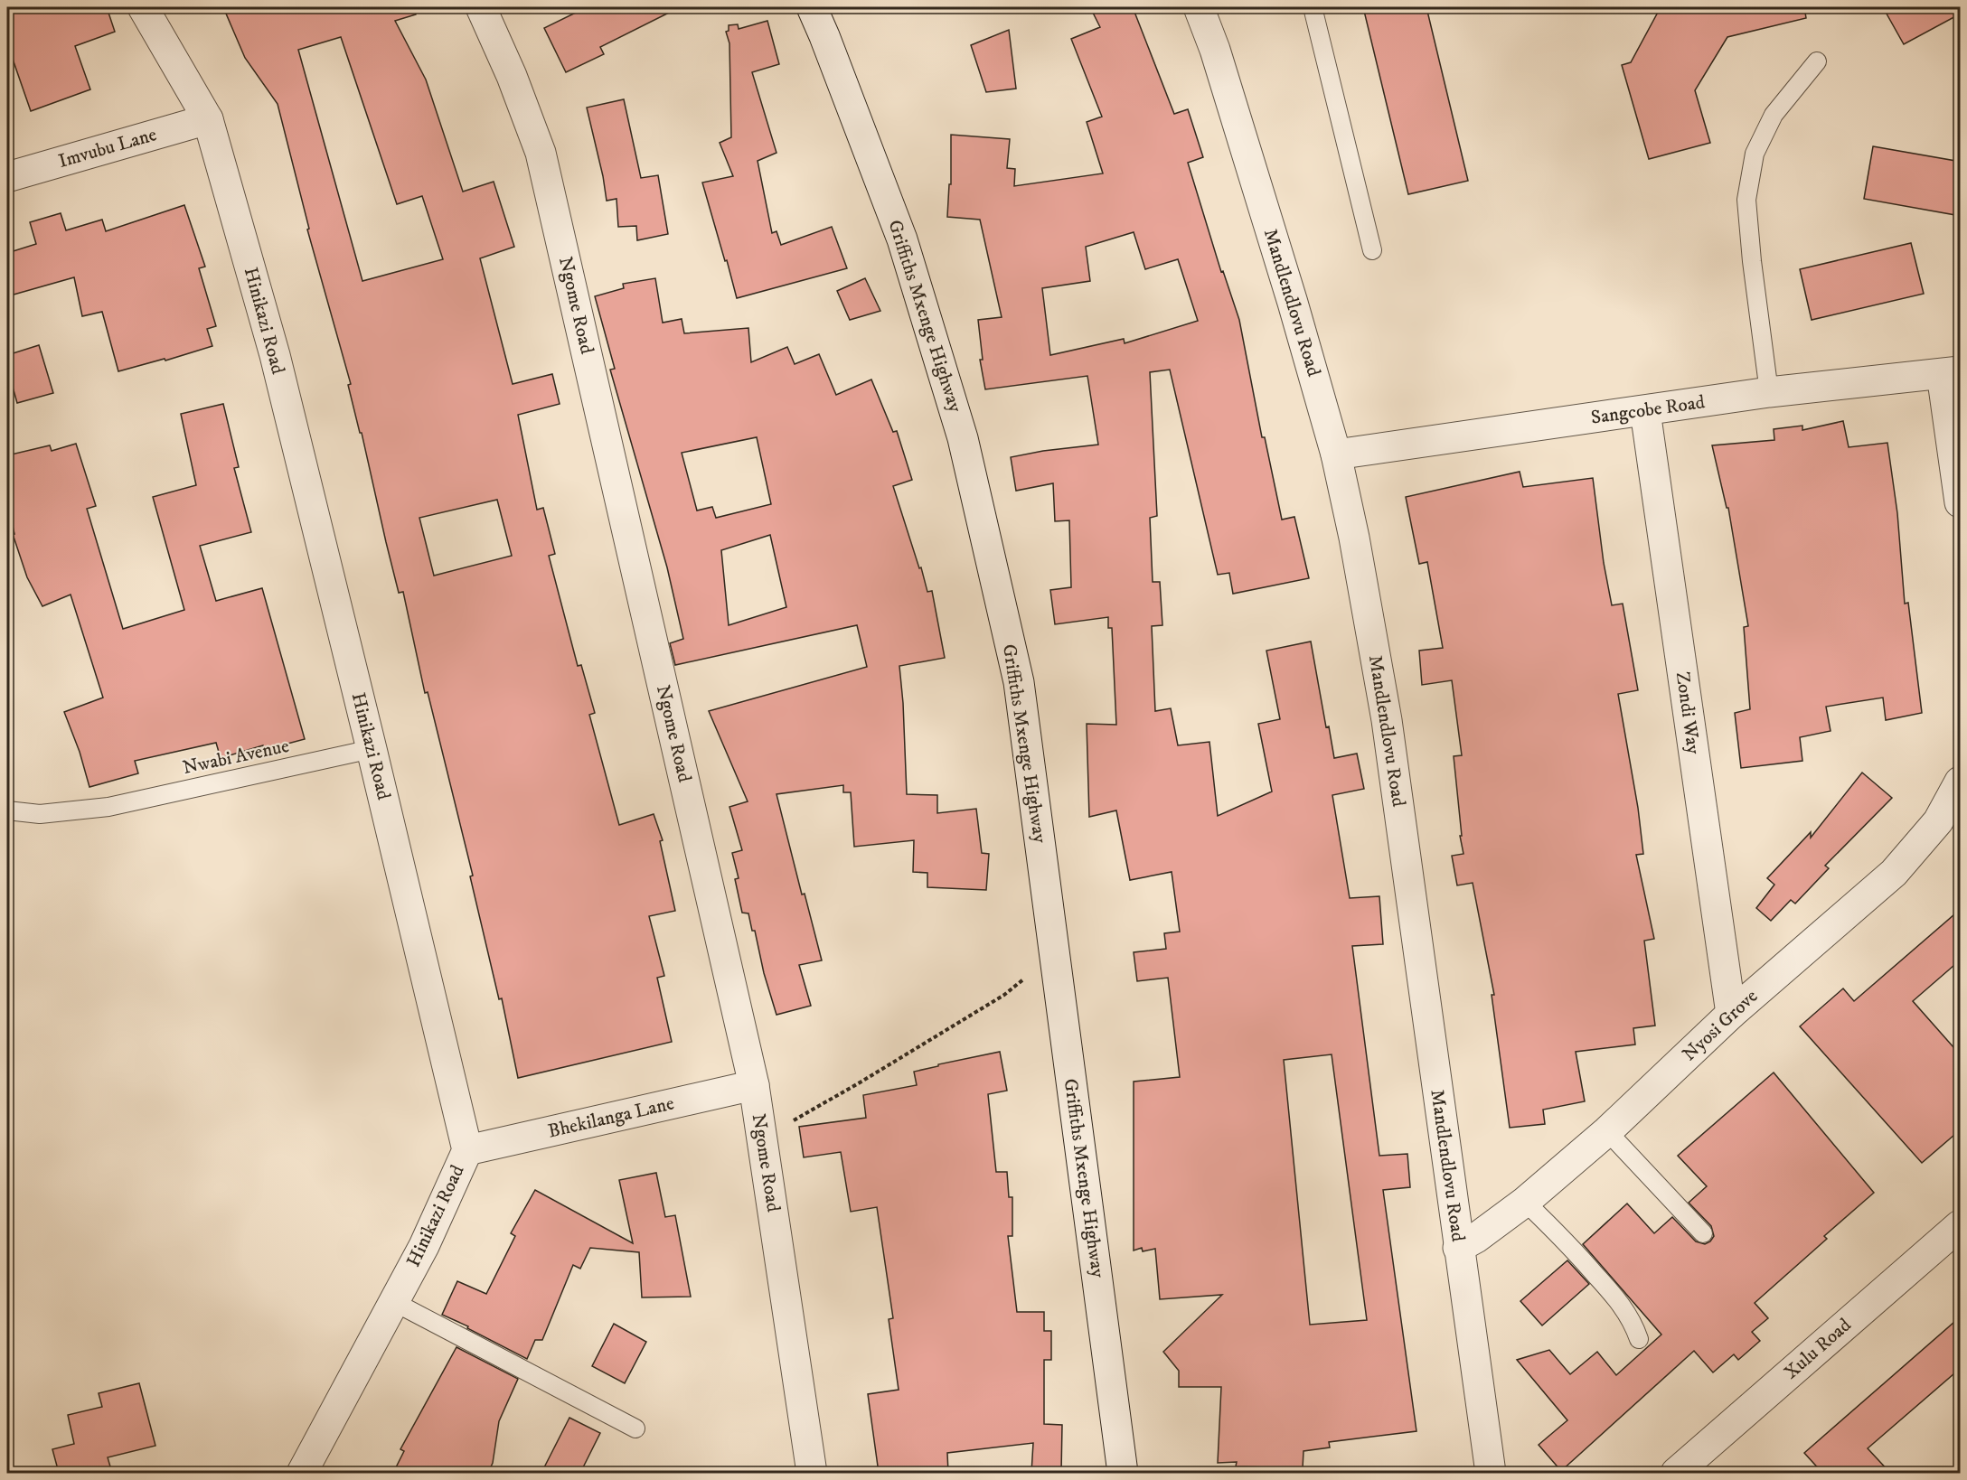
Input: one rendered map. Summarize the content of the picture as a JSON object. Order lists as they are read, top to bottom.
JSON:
{
  "streets": {
    "street": [
      "Imvubu Lane",
      "Mandlendlovu Road",
      "Ngome Road",
      "Griffiths Mxenge Highway",
      "Hinikazi Road",
      "Sangcobe Road",
      "Zondi Way",
      "Nyosi Grove",
      "Bhekilanga Lane",
      "Xulu Road"
    ],
    "lane": ["Nwabi Avenue"]
  },
  "crossings": [
    ["Imvubu Lane", "Hinikazi Road"],
    ["Mandlendlovu Road", "Sangcobe Road"],
    ["Mandlendlovu Road", "Nyosi Grove"],
    ["Ngome Road", "Bhekilanga Lane"],
    ["Hinikazi Road", "Nwabi Avenue"],
    ["Hinikazi Road", "Bhekilanga Lane"],
    ["Sangcobe Road", "Zondi Way"],
    ["Zondi Way", "Nyosi Grove"]
  ]
}
